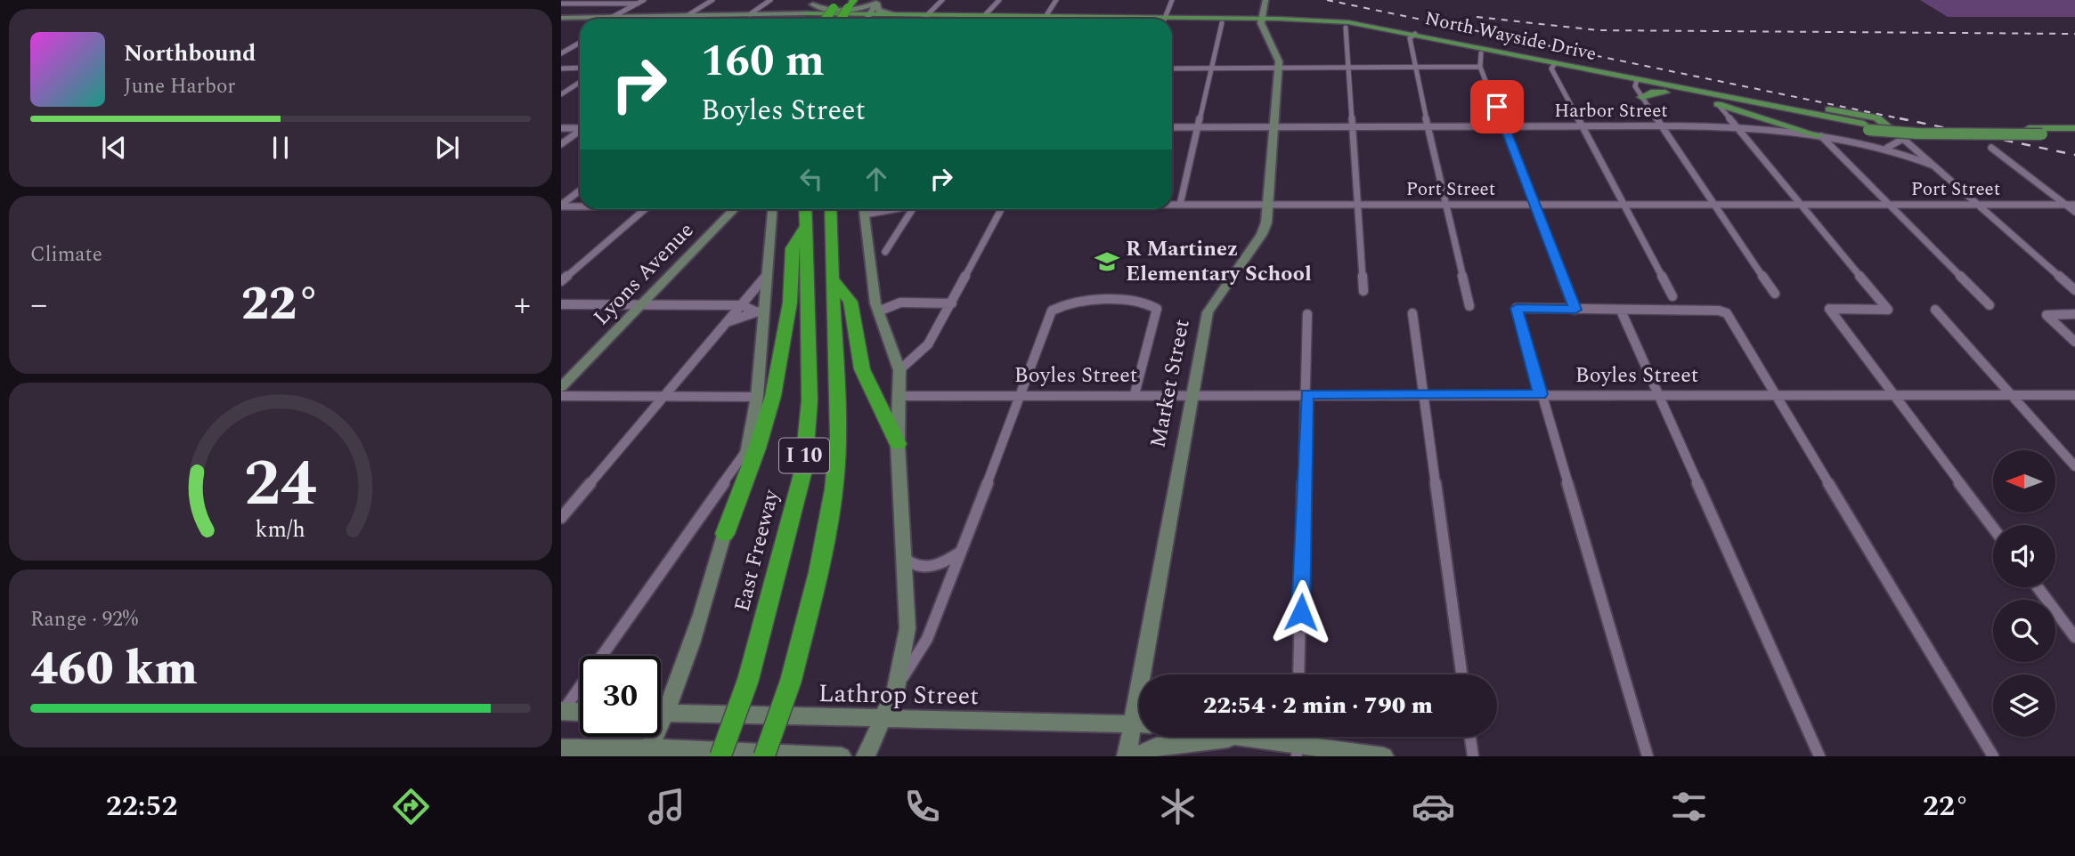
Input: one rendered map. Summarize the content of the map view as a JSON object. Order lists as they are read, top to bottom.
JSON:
{
  "streets": {
    "highway": ["I 10", "East Freeway"],
    "main road": [
      "North Wayside Drive",
      "Lyons Avenue",
      "Market Street",
      "Lathrop Street"
    ],
    "street": ["Harbor Street", "Port Street", "Boyles Street"]
  },
  "crossings": [
    ["North Wayside Drive", "Market Street"],
    ["Harbor Street", "Market Street"],
    ["Port Street", "Market Street"],
    ["Boyles Street", "Market Street"]
  ],
  "places": {
    "school or university": ["R Martinez Elementary School"]
  },
  "north": "left",
  "page": {
    "turn": ["160 m", "Boyles Street"],
    "song": ["Northbound", "June Harbor"],
    "tile": [
      "Climate",
      ["Range · 92%", "460 km"]
    ],
    "heat": ["−", "22°", "+"],
    "limit": "30",
    "trip": "22:54 · 2 min · 790 m",
    "tabs": ["22:52", "22°"],
    "gauge": ["24", "km/h"]
  }
}
